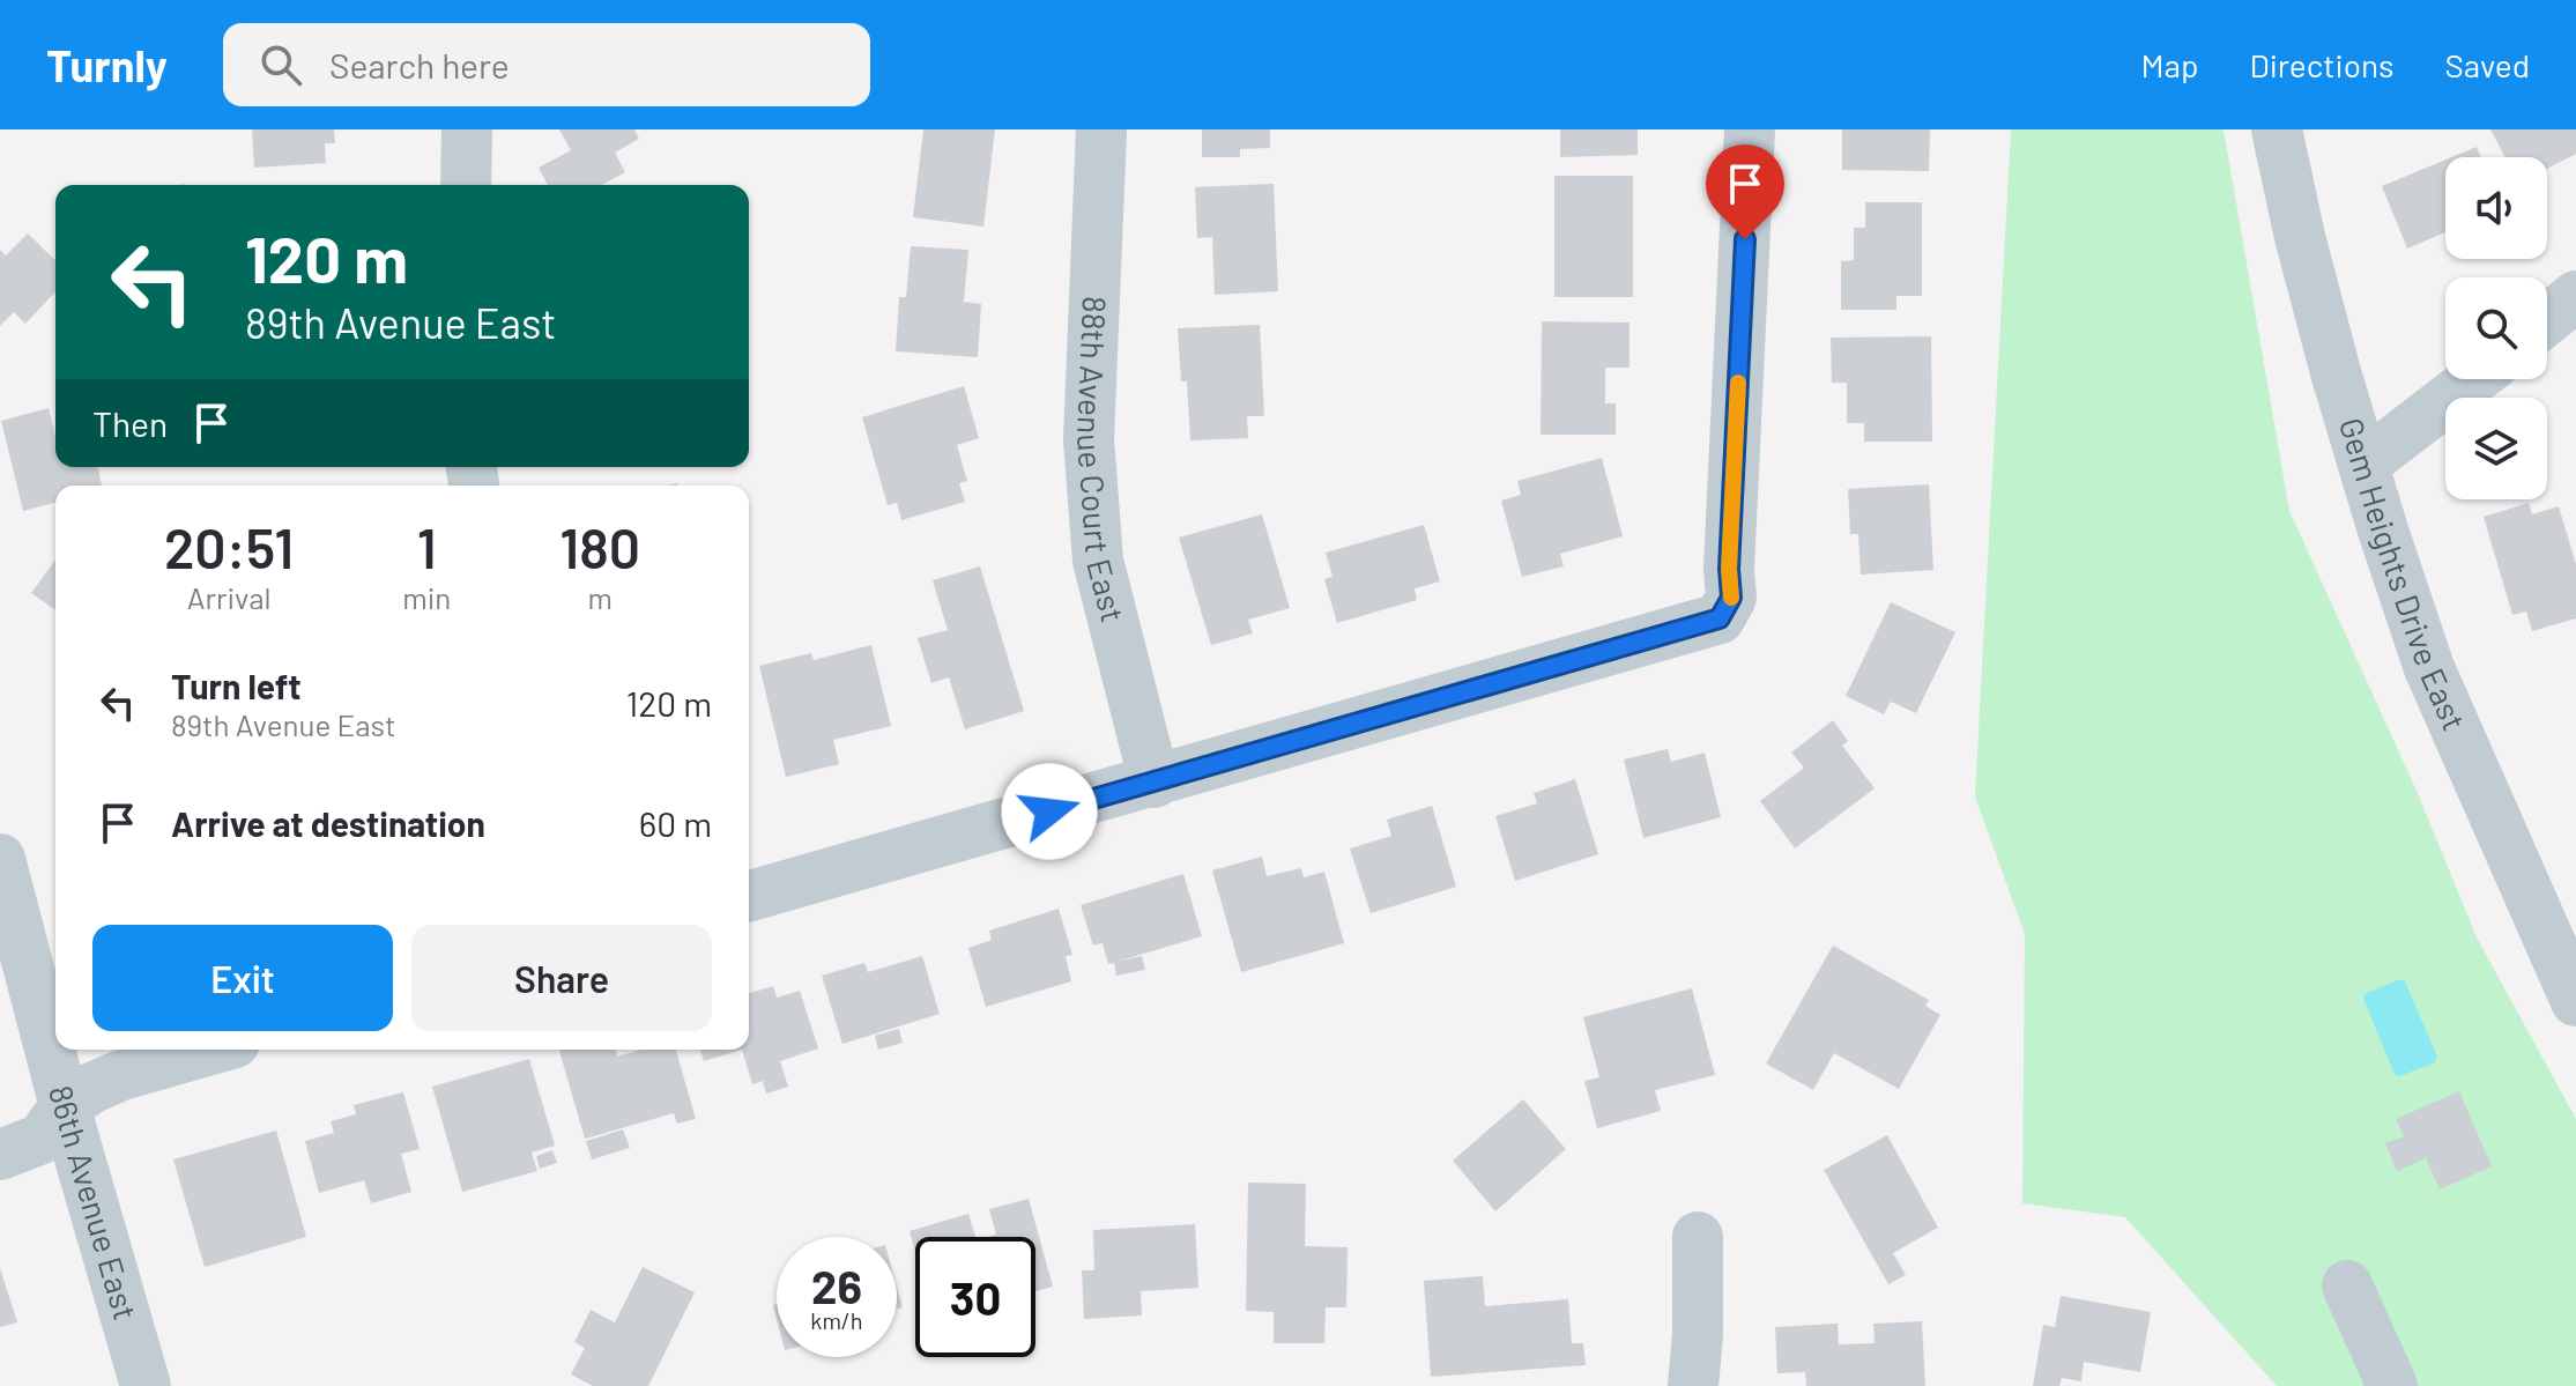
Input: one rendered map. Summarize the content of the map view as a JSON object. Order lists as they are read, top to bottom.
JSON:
{
  "streets": {
    "street": ["88th Avenue Court East", "Gem Heights Drive East", "86th Avenue East"]
  },
  "page": {
    "header": "Turnly",
    "search": "Search here",
    "nav": ["Map", "Directions", "Saved"],
    "turn": ["120 m", "89th Avenue East"],
    "then": "Then",
    "eta": [
      "20:51",
      "Arrival",
      "1",
      "min",
      "180",
      "m"
    ],
    "list": [
      {
        "name": "Turn left",
        "note": "89th Avenue East",
        "value": "120 m"
      },
      {
        "name": "Arrive at destination",
        "value": "60 m"
      }
    ],
    "buttons": ["Exit", "Share"],
    "speed": "26 km/h",
    "limit": "30"
  }
}
